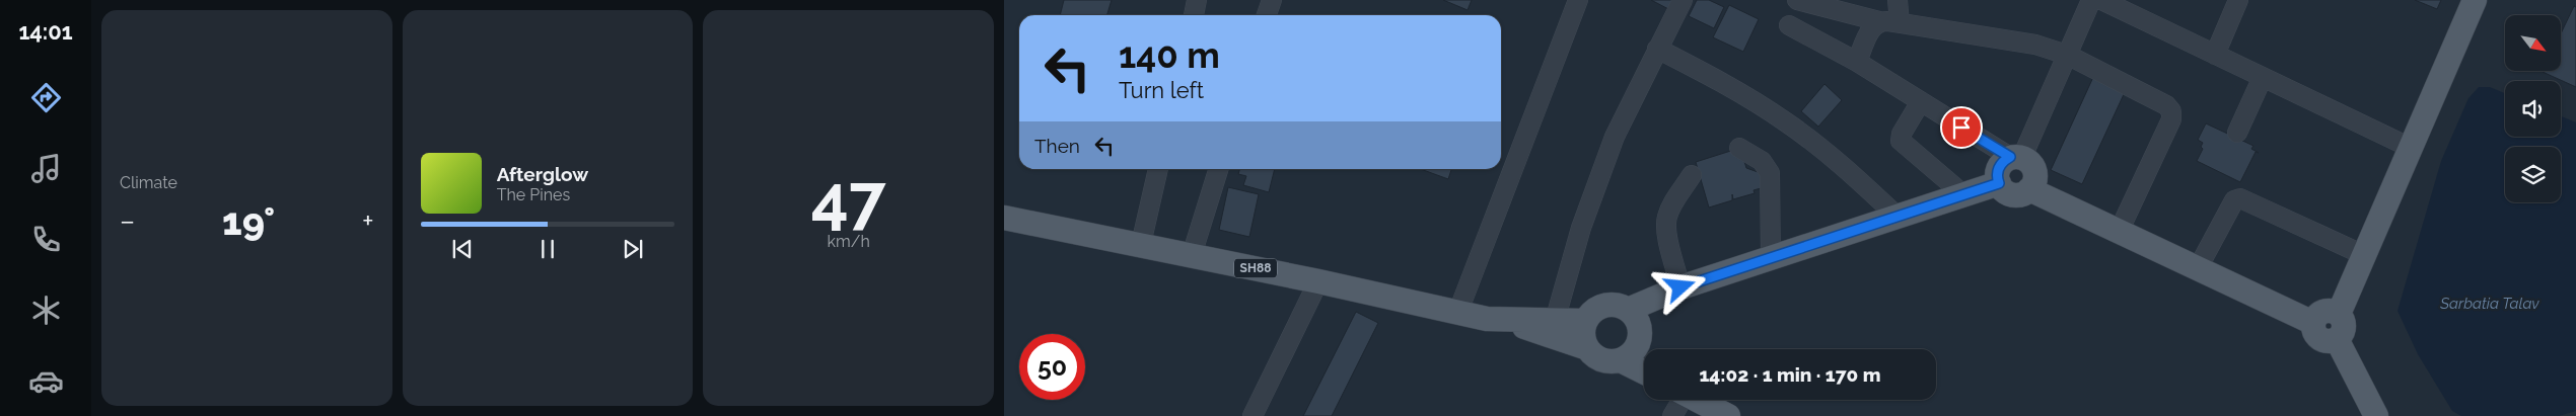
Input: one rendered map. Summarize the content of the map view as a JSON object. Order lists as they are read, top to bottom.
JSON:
{
  "streets": {
    "main road": ["SH88"]
  },
  "water": ["Sarbatia Talav"],
  "north": "bottom right",
  "page": {
    "tabs": "14:01",
    "tile": [
      "Climate",
      ["47", "km/h"]
    ],
    "turn": ["140 m", "Turn left"],
    "then": "Then",
    "song": ["Afterglow", "The Pines"],
    "heat": ["−", "19°", "+"],
    "limit": "50",
    "trip": "14:02 · 1 min · 170 m"
  }
}
